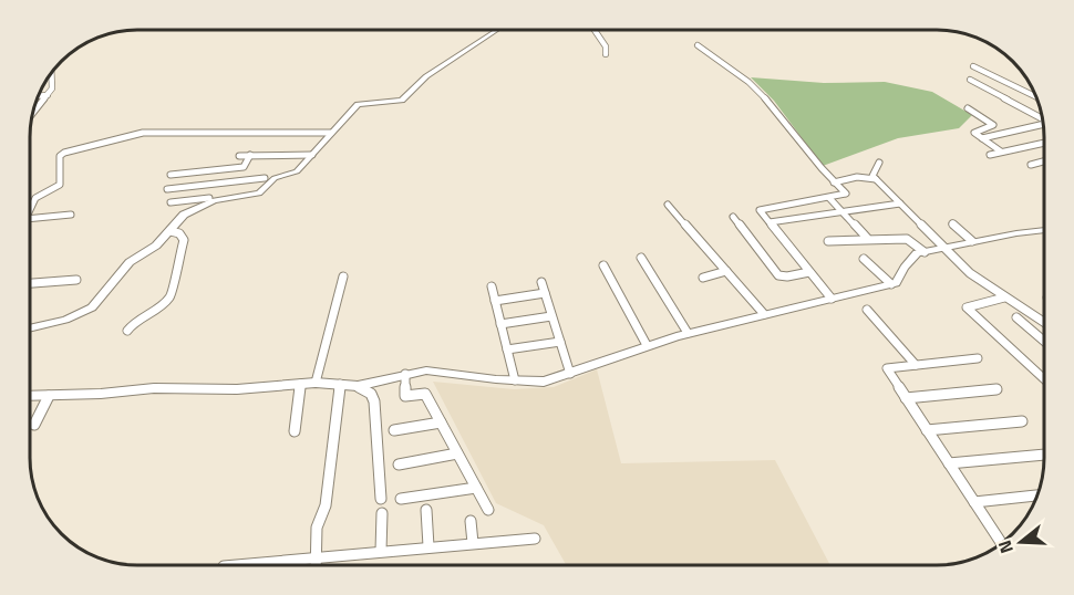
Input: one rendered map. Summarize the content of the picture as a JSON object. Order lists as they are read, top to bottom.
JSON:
{
  "north": "left"
}
